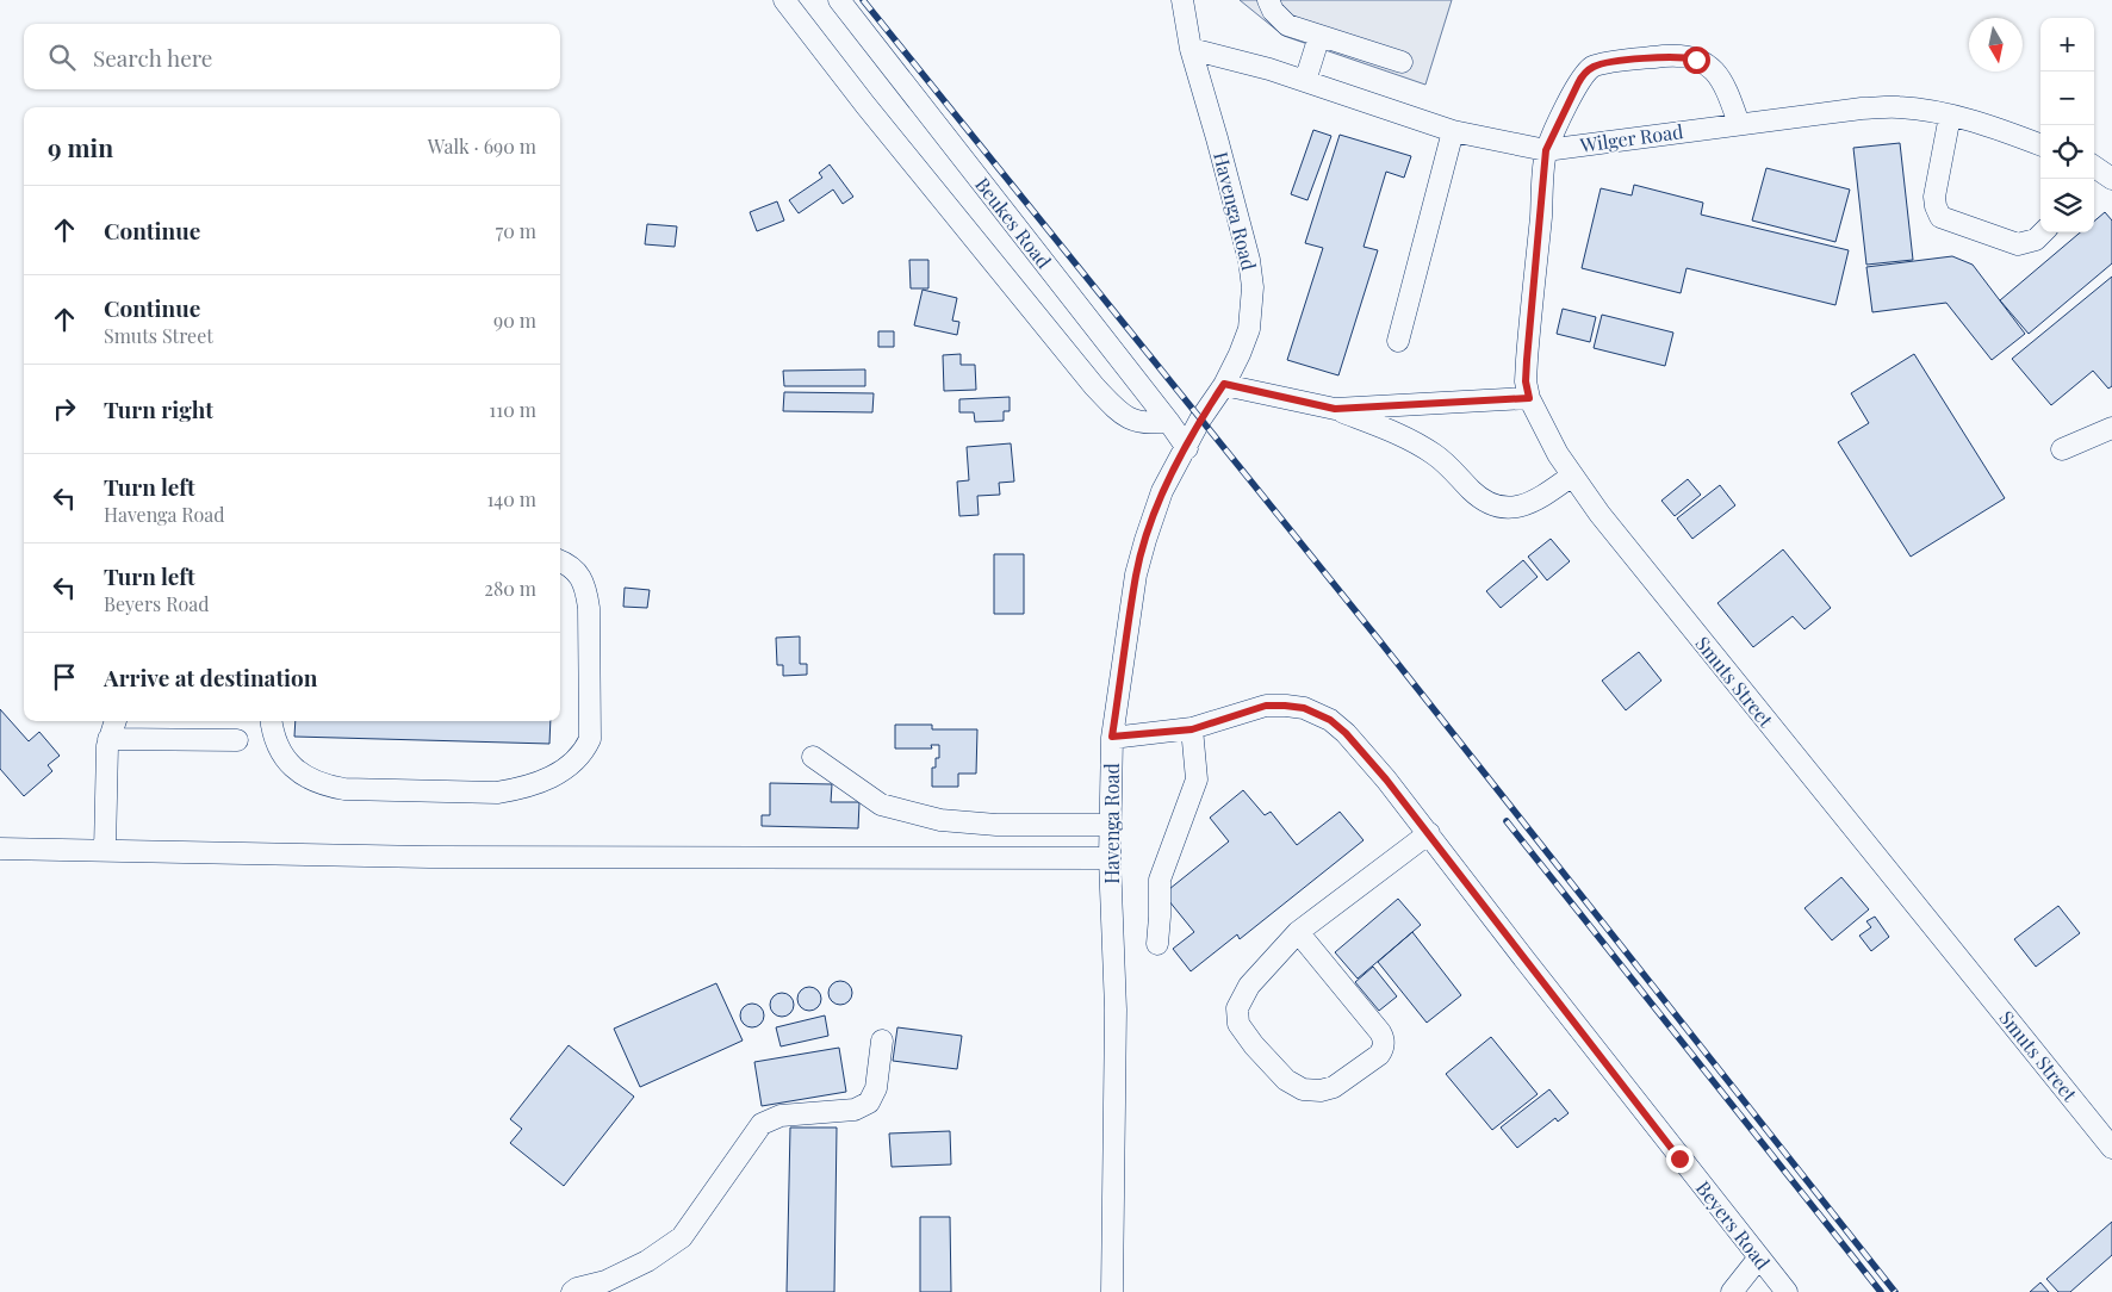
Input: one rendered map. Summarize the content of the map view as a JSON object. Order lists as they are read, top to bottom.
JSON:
{
  "streets": {
    "street": [
      "Wilger Road",
      "Havenga Road",
      "Beukes Road",
      "Smuts Street",
      "Beyers Road"
    ]
  },
  "crossings": [
    ["Wilger Road", "Havenga Road"],
    ["Wilger Road", "Smuts Street"],
    ["Havenga Road", "Beukes Road"],
    ["Havenga Road", "Beyers Road"]
  ],
  "north": "bottom",
  "page": {
    "map_buttons": ["+", "−"],
    "search": "Search here",
    "heading": ["9 min", "Walk · 690 m"],
    "list": [
      ["Continue", "70 m"],
      ["Continue", "Smuts Street", "90 m"],
      ["Turn right", "110 m"],
      ["Turn left", "Havenga Road", "140 m"],
      ["Turn left", "Beyers Road", "280 m"],
      "Arrive at destination"
    ]
  }
}
